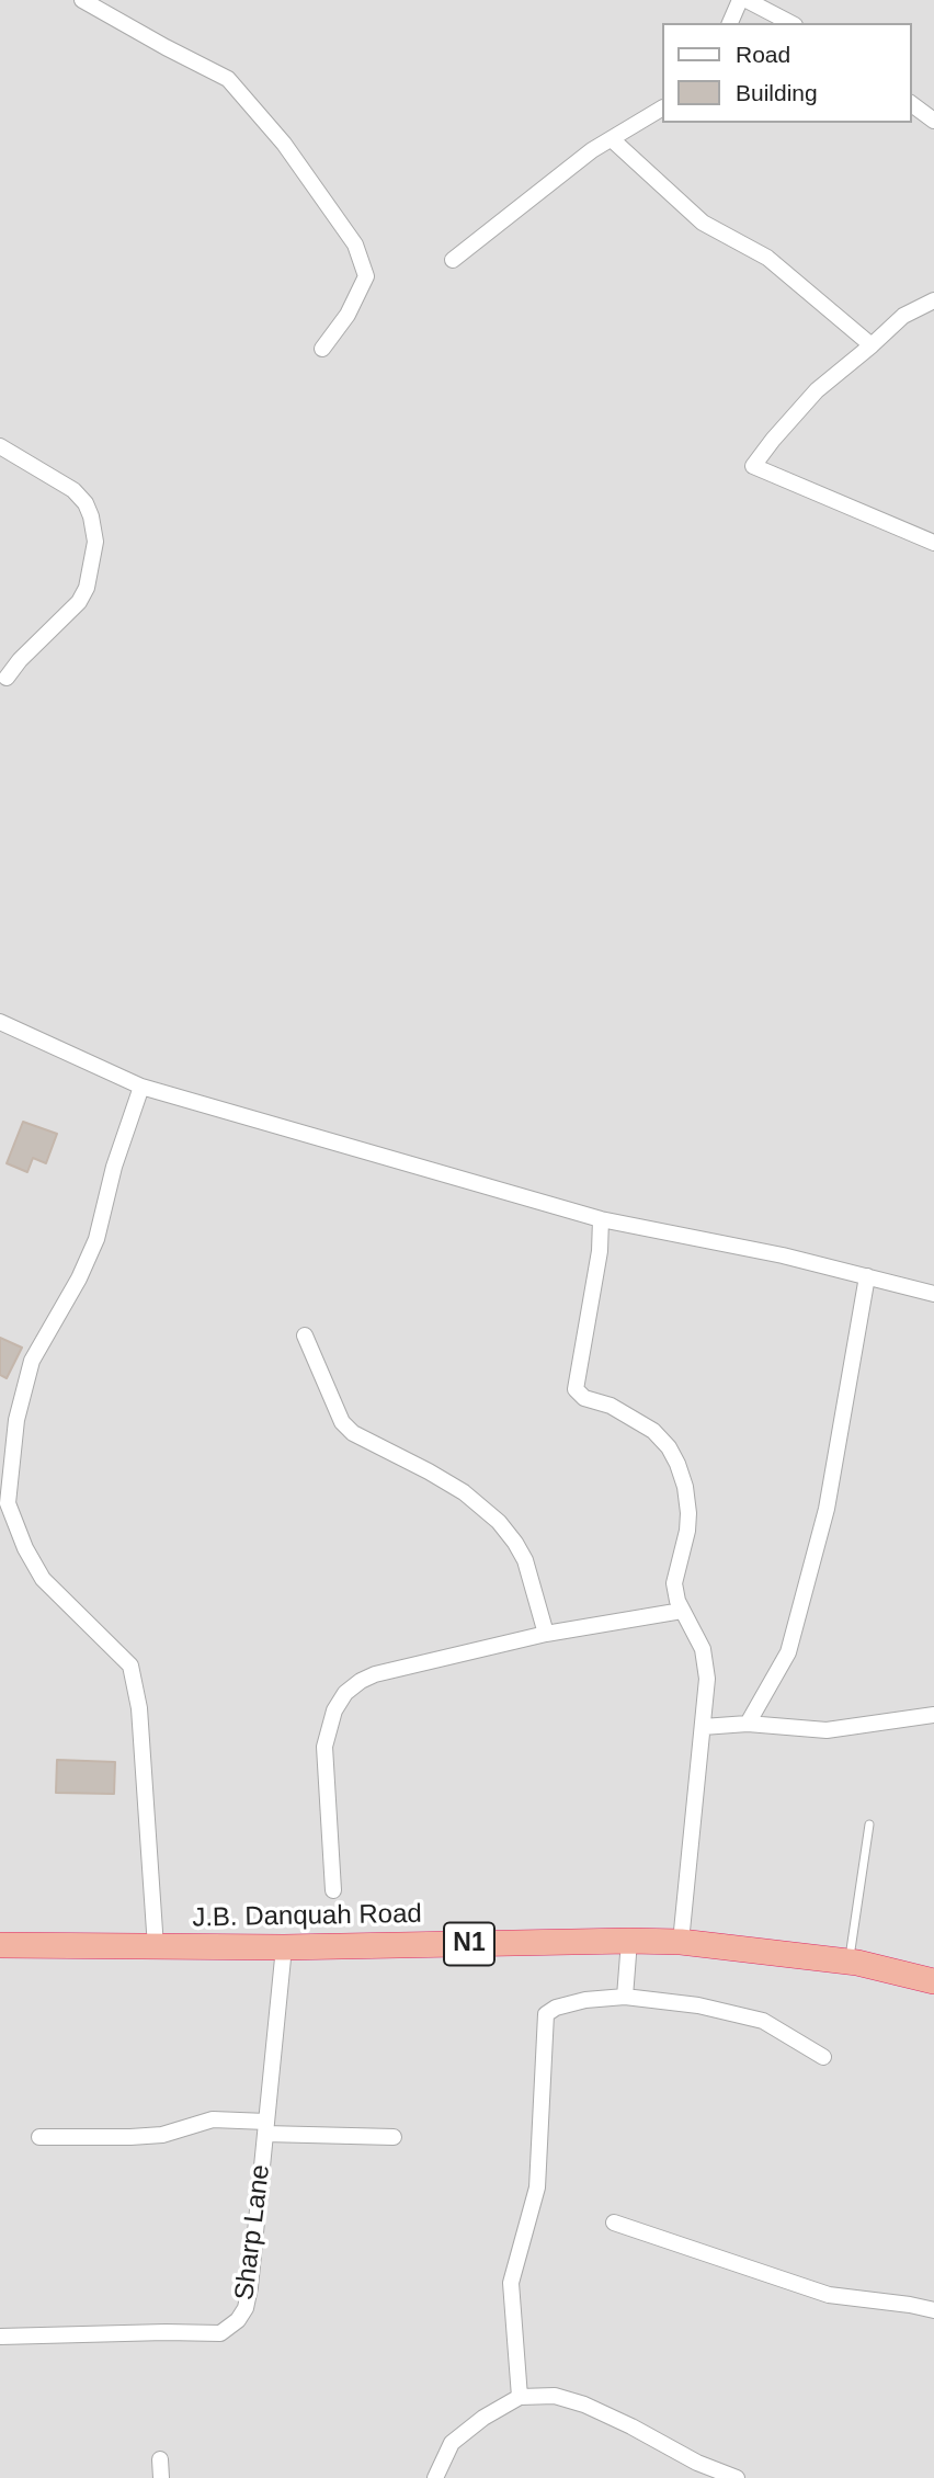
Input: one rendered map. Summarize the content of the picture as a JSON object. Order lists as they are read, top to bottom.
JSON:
{
  "streets": {
    "highway": ["J.B. Danquah Road", "N1"],
    "street": ["Sharp Lane"]
  },
  "crossings": [
    ["J.B. Danquah Road", "Sharp Lane"]
  ],
  "legend": ["Road", "Building"]
}
